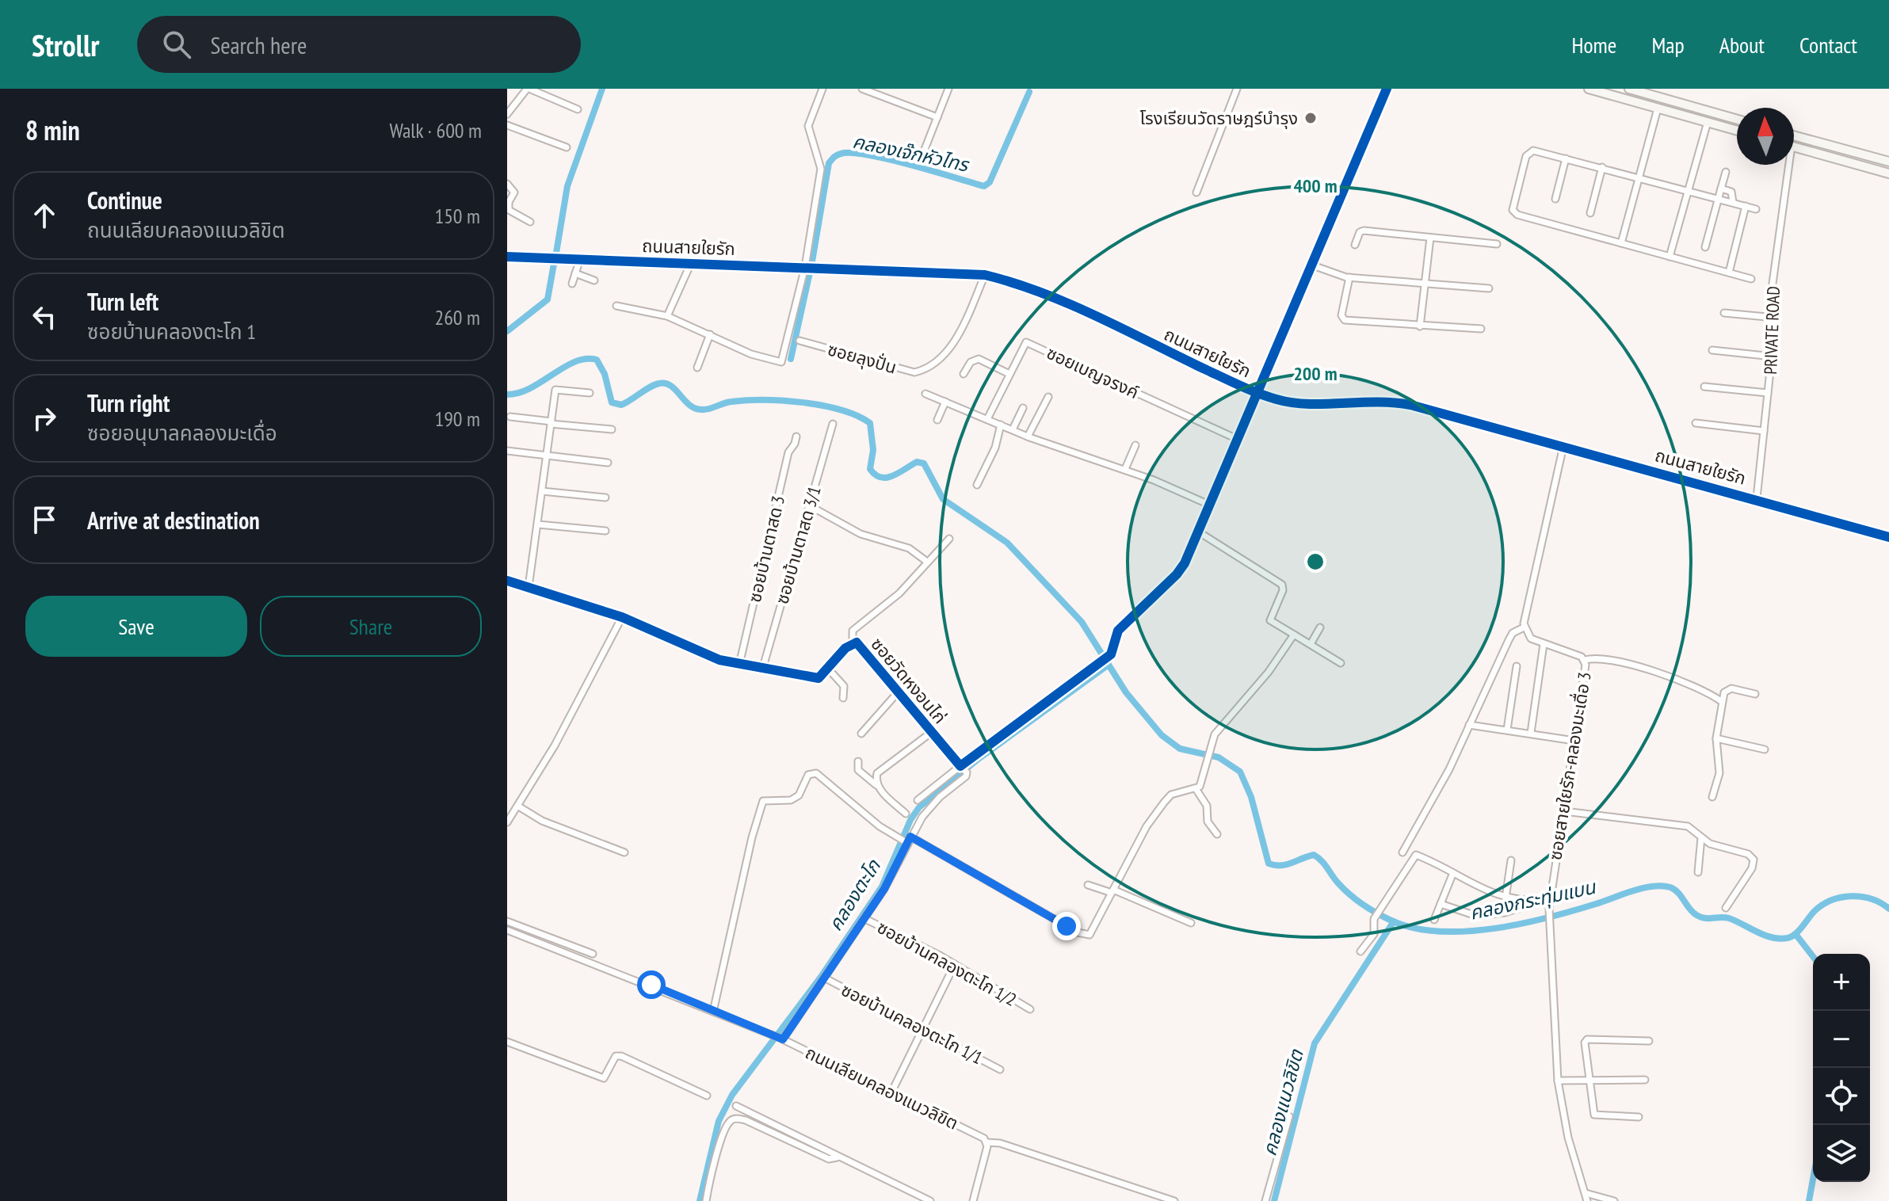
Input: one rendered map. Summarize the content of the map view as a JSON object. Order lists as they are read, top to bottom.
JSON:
{
  "streets": {
    "street": [
      "ถนนสายใยรัก",
      "PRIVATE ROAD",
      "ซอยลุงปั่น",
      "ซอยเบญจรงค์",
      "ซอยบ้านตาสด 3/1",
      "ซอยบ้านตาสด 3",
      "ซอยวัดหงอนไก่",
      "ซอยสายใยรัก-คลองมะเดื่อ 3",
      "ซอยบ้านคลองตะโก 1/2",
      "ซอยบ้านคลองตะโก 1/1",
      "ถนนเลียบคลองแนวลิขิต"
    ]
  },
  "crossings": [
    ["ถนนสายใยรัก", "PRIVATE ROAD"],
    ["ถนนสายใยรัก", "ซอยลุงปั่น"]
  ],
  "water": [
    "คลองเจ๊กหัวไทร",
    "คลองตะโก",
    "คลองกระทุ่มแบน",
    "คลองแนวลิขิต"
  ],
  "places": ["โรงเรียนวัดราษฎร์บํารุง"],
  "north": "top",
  "page": {
    "header": "Strollr",
    "search": "Search here",
    "nav": [
      "Home",
      "Map",
      "About",
      "Contact"
    ],
    "heading": ["8 min", "Walk · 600 m"],
    "list": [
      ["Continue", "ถนนเลียบคลองแนวลิขิต", "150 m"],
      ["Turn left", "ซอยบ้านคลองตะโก 1", "260 m"],
      ["Turn right", "ซอยอนุบาลคลองมะเดื่อ", "190 m"],
      "Arrive at destination"
    ],
    "buttons": ["Save", "Share"],
    "map_buttons": ["+", "−"]
  },
  "rings": ["400 m", "200 m"]
}
